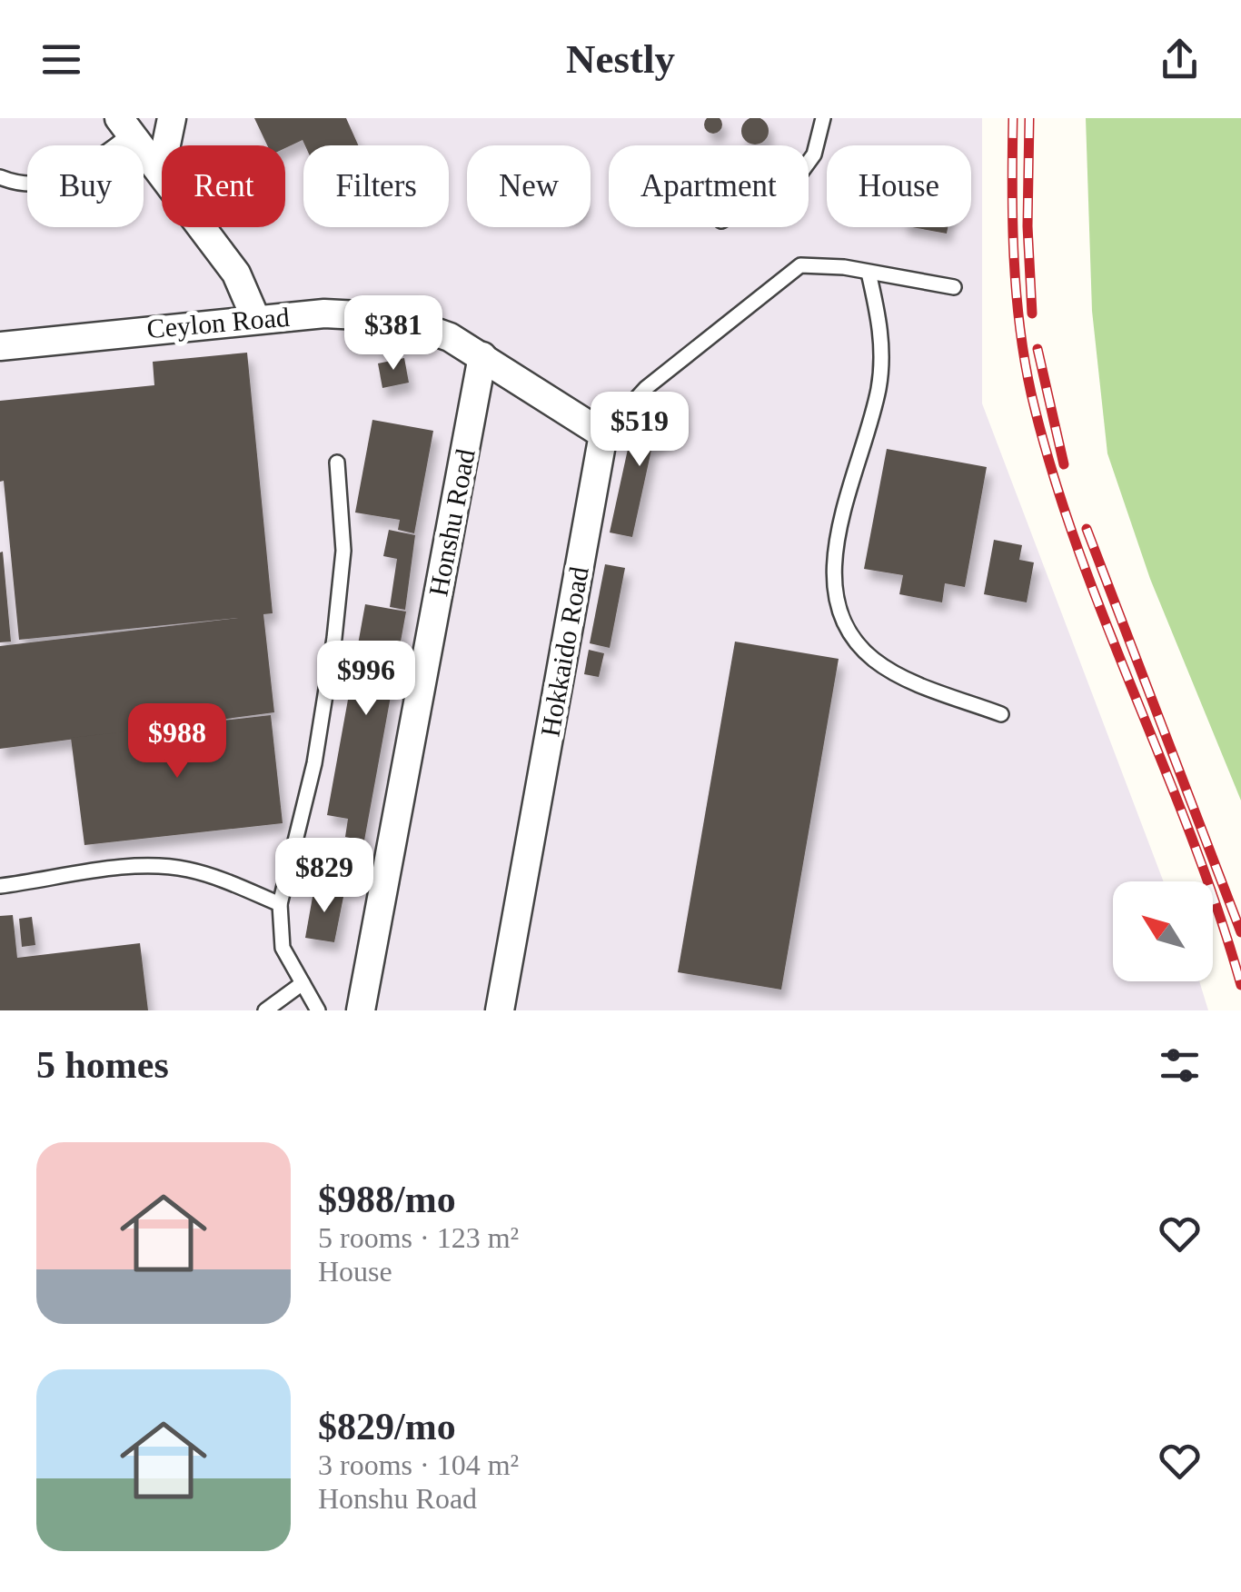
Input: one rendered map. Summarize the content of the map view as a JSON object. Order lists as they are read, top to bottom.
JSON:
{
  "streets": {
    "street": ["Ceylon Road", "Honshu Road", "Hokkaido Road"]
  },
  "crossings": [
    ["Ceylon Road", "Honshu Road"]
  ],
  "north": "top left",
  "page": {
    "header": "Nestly",
    "chip": [
      "Buy",
      "Rent",
      "Filters",
      "New",
      "Apartment",
      "House"
    ],
    "price": [
      "$381",
      "$519",
      "$996",
      "$988",
      "$829"
    ],
    "heading": "5 homes",
    "list": [
      {
        "name": "$988/mo",
        "note": "5 rooms · 123 m² · House"
      },
      {
        "name": "$829/mo",
        "note": "3 rooms · 104 m² · Honshu Road"
      }
    ]
  }
}
